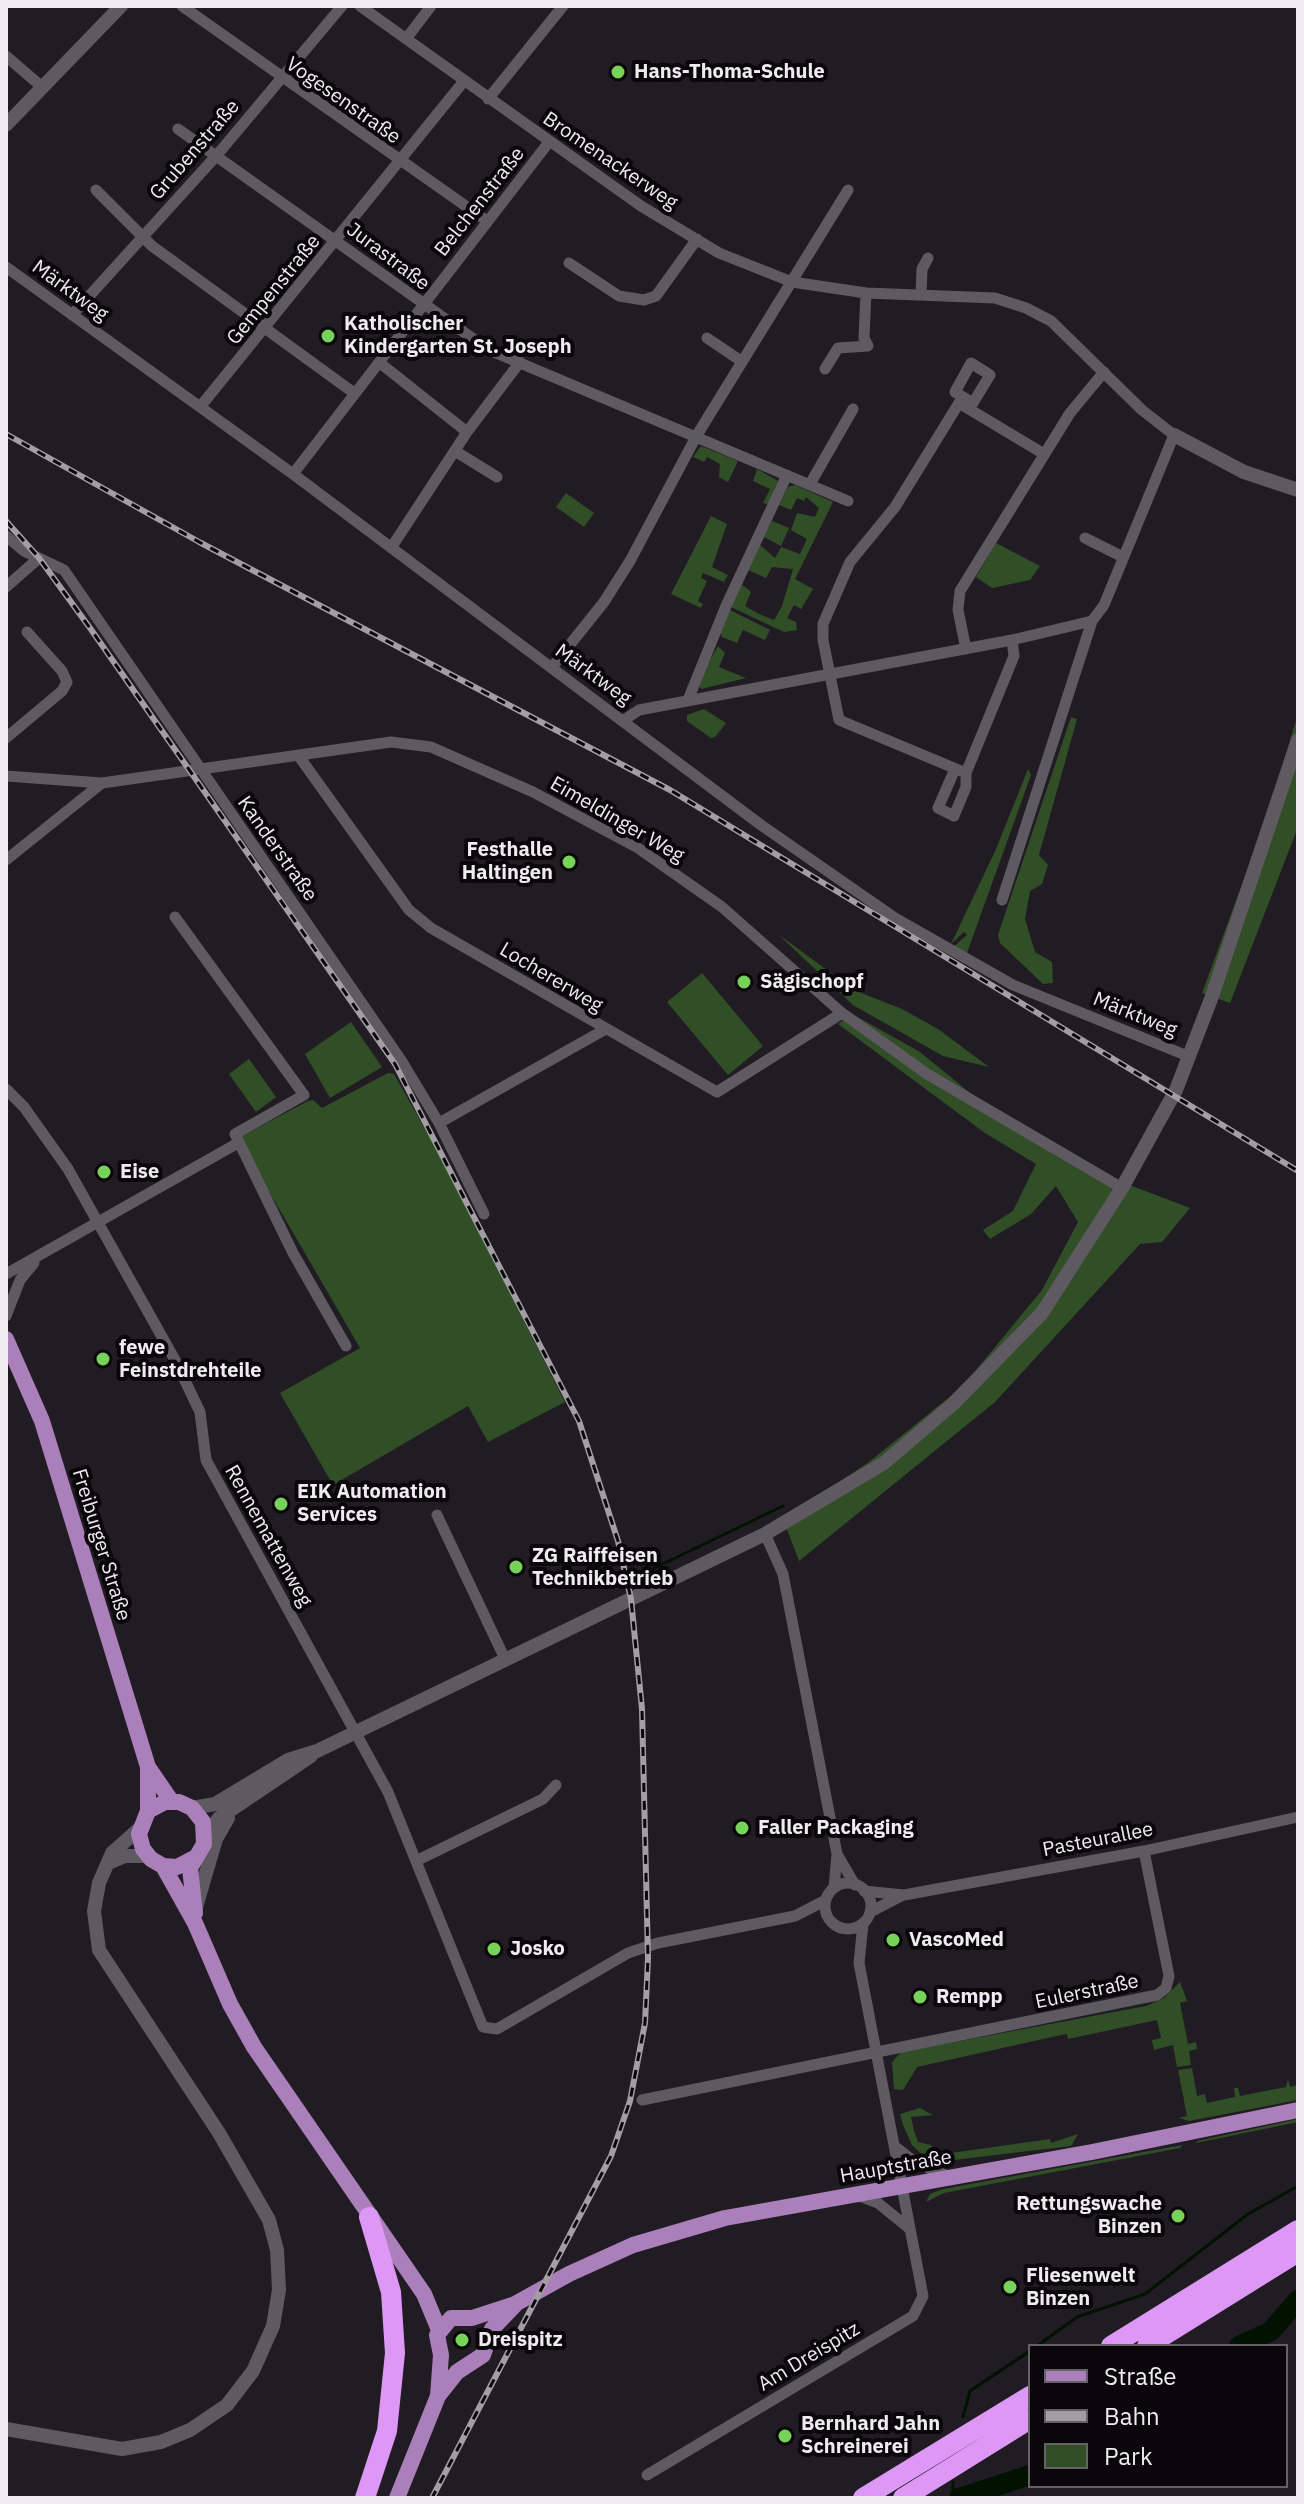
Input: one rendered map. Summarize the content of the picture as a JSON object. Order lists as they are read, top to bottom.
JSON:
{
  "streets": {
    "main road": ["Freiburger Straße", "Hauptstraße"],
    "street": [
      "Vogesenstraße",
      "Grubenstraße",
      "Bromenackerweg",
      "Belchenstraße",
      "Jurastraße",
      "Gempenstraße",
      "Märktweg",
      "Eimeldinger Weg",
      "Kanderstraße",
      "Lochererweg",
      "Rennemattenweg",
      "Pasteurallee",
      "Eulerstraße",
      "Am Dreispitz"
    ]
  },
  "crossings": [
    ["Vogesenstraße", "Grubenstraße"],
    ["Vogesenstraße", "Belchenstraße"],
    ["Vogesenstraße", "Gempenstraße"],
    ["Grubenstraße", "Jurastraße"],
    ["Grubenstraße", "Märktweg"],
    ["Bromenackerweg", "Belchenstraße"],
    ["Bromenackerweg", "Gempenstraße"],
    ["Belchenstraße", "Jurastraße"],
    ["Belchenstraße", "Märktweg"],
    ["Jurastraße", "Gempenstraße"],
    ["Gempenstraße", "Märktweg"],
    ["Eimeldinger Weg", "Kanderstraße"],
    ["Eimeldinger Weg", "Lochererweg"],
    ["Pasteurallee", "Eulerstraße"],
    ["Eulerstraße", "Am Dreispitz"],
    ["Hauptstraße", "Am Dreispitz"]
  ],
  "places": [
    "Hans-Thoma-Schule",
    "Katholischer Kindergarten St. Joseph",
    "Festhalle Haltingen",
    "Sägischopf",
    "Eise",
    "fewe Feinstdrehteile",
    "EIK Automation Services",
    "ZG Raiffeisen Technikbetrieb",
    "Faller Packaging",
    "VascoMed",
    "Josko",
    "Rempp",
    "Rettungswache Binzen",
    "Fliesenwelt Binzen",
    "Dreispitz",
    "Bernhard Jahn Schreinerei"
  ],
  "legend": ["Straße", "Bahn", "Park"]
}
